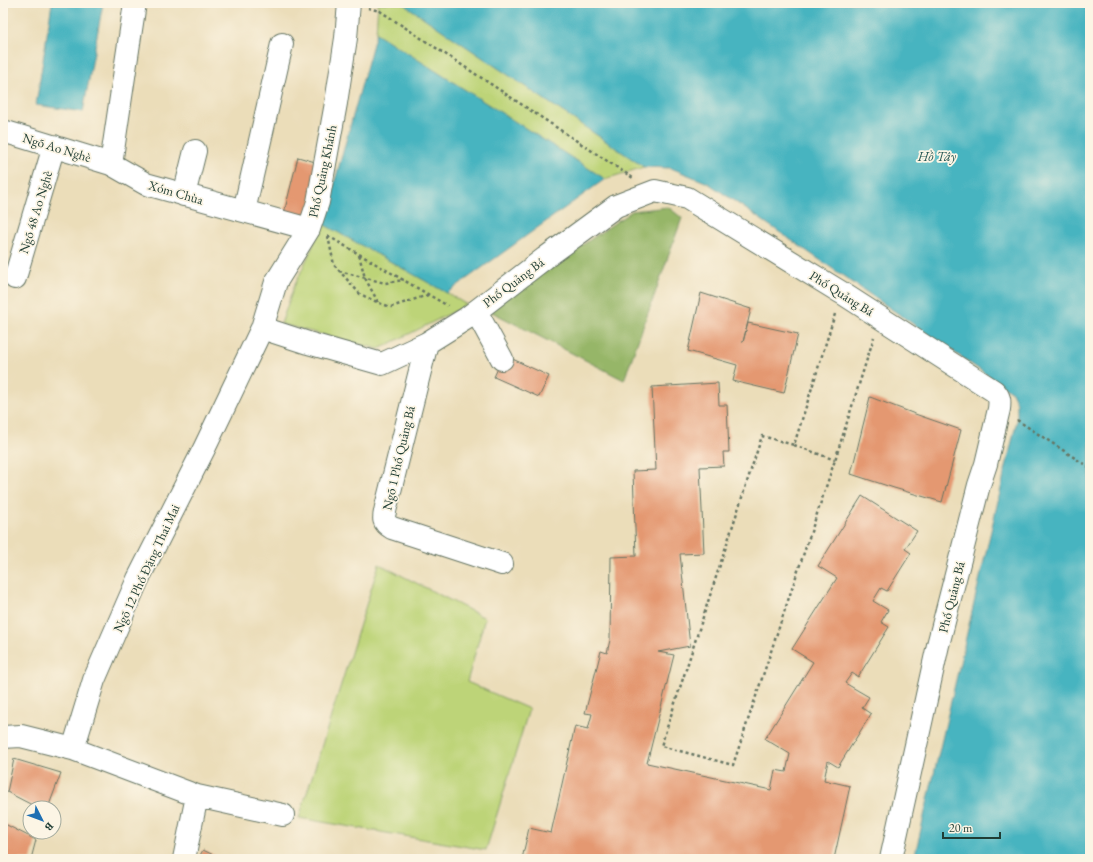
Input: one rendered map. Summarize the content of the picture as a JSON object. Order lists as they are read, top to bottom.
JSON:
{
  "streets": {
    "street": [
      "Ngõ Ao Nghè",
      "Phố Quảng Khánh",
      "Xóm Chùa",
      "Ngõ 48 Ao Nghè",
      "Phố Quảng Bá",
      "Ngõ 1 Phố Quảng Bá",
      "Ngõ 12 Phố Đặng Thai Mai"
    ]
  },
  "crossings": [
    ["Ngõ Ao Nghè", "Xóm Chùa"],
    ["Ngõ Ao Nghè", "Ngõ 48 Ao Nghè"],
    ["Phố Quảng Khánh", "Xóm Chùa"],
    ["Phố Quảng Khánh", "Phố Quảng Bá"],
    ["Phố Quảng Khánh", "Ngõ 12 Phố Đặng Thai Mai"],
    ["Phố Quảng Bá", "Ngõ 1 Phố Quảng Bá"],
    ["Phố Quảng Bá", "Ngõ 12 Phố Đặng Thai Mai"]
  ],
  "water": ["Hồ Tây"],
  "scale_bar": "20 m",
  "north": "bottom right"
}
